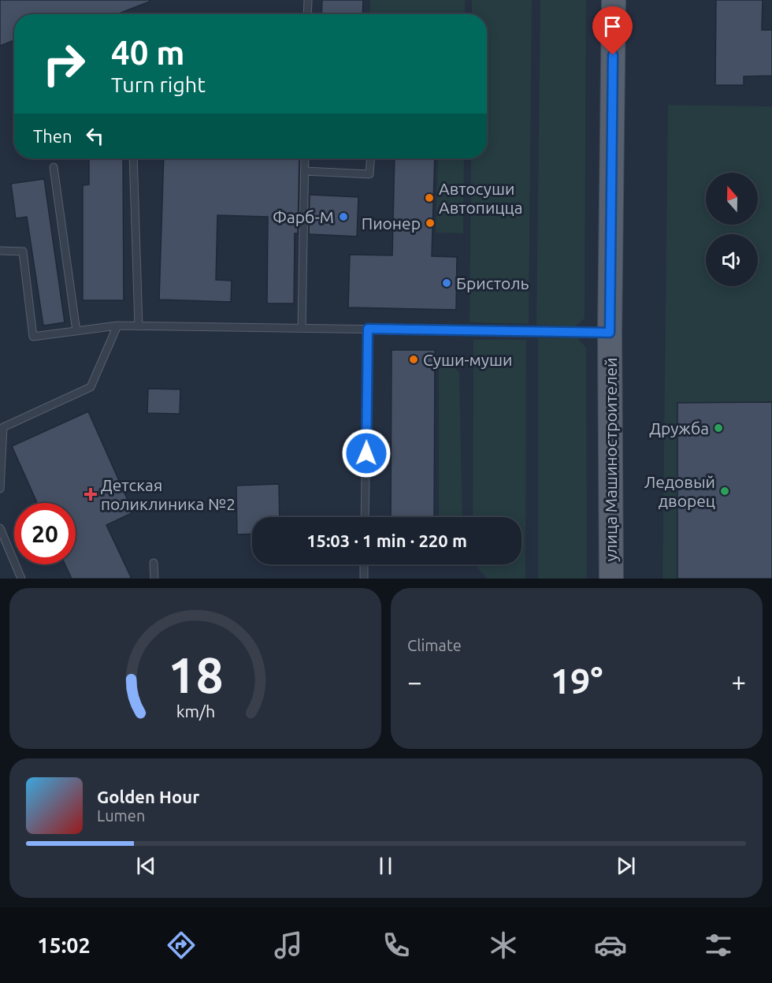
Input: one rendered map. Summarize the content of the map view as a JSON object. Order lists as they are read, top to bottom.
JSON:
{
  "streets": {
    "main road": ["улица Машиностроителей"]
  },
  "places": {
    "other": [
      "Автосуши Автопицца",
      "Фарб-М",
      "Пионер",
      "Бристоль",
      "Суши-муши",
      "Дружба",
      "Ледовый дворец"
    ],
    "health": ["Детская поликлиника №2"]
  },
  "north": "top",
  "page": {
    "turn": ["40 m", "Turn right"],
    "then": "Then",
    "limit": "20",
    "trip": "15:03 · 1 min · 220 m",
    "tile": "Climate",
    "heat": ["−", "19°", "+"],
    "song": ["Golden Hour", "Lumen"],
    "tabs": "15:02",
    "gauge": ["18", "km/h"]
  }
}
